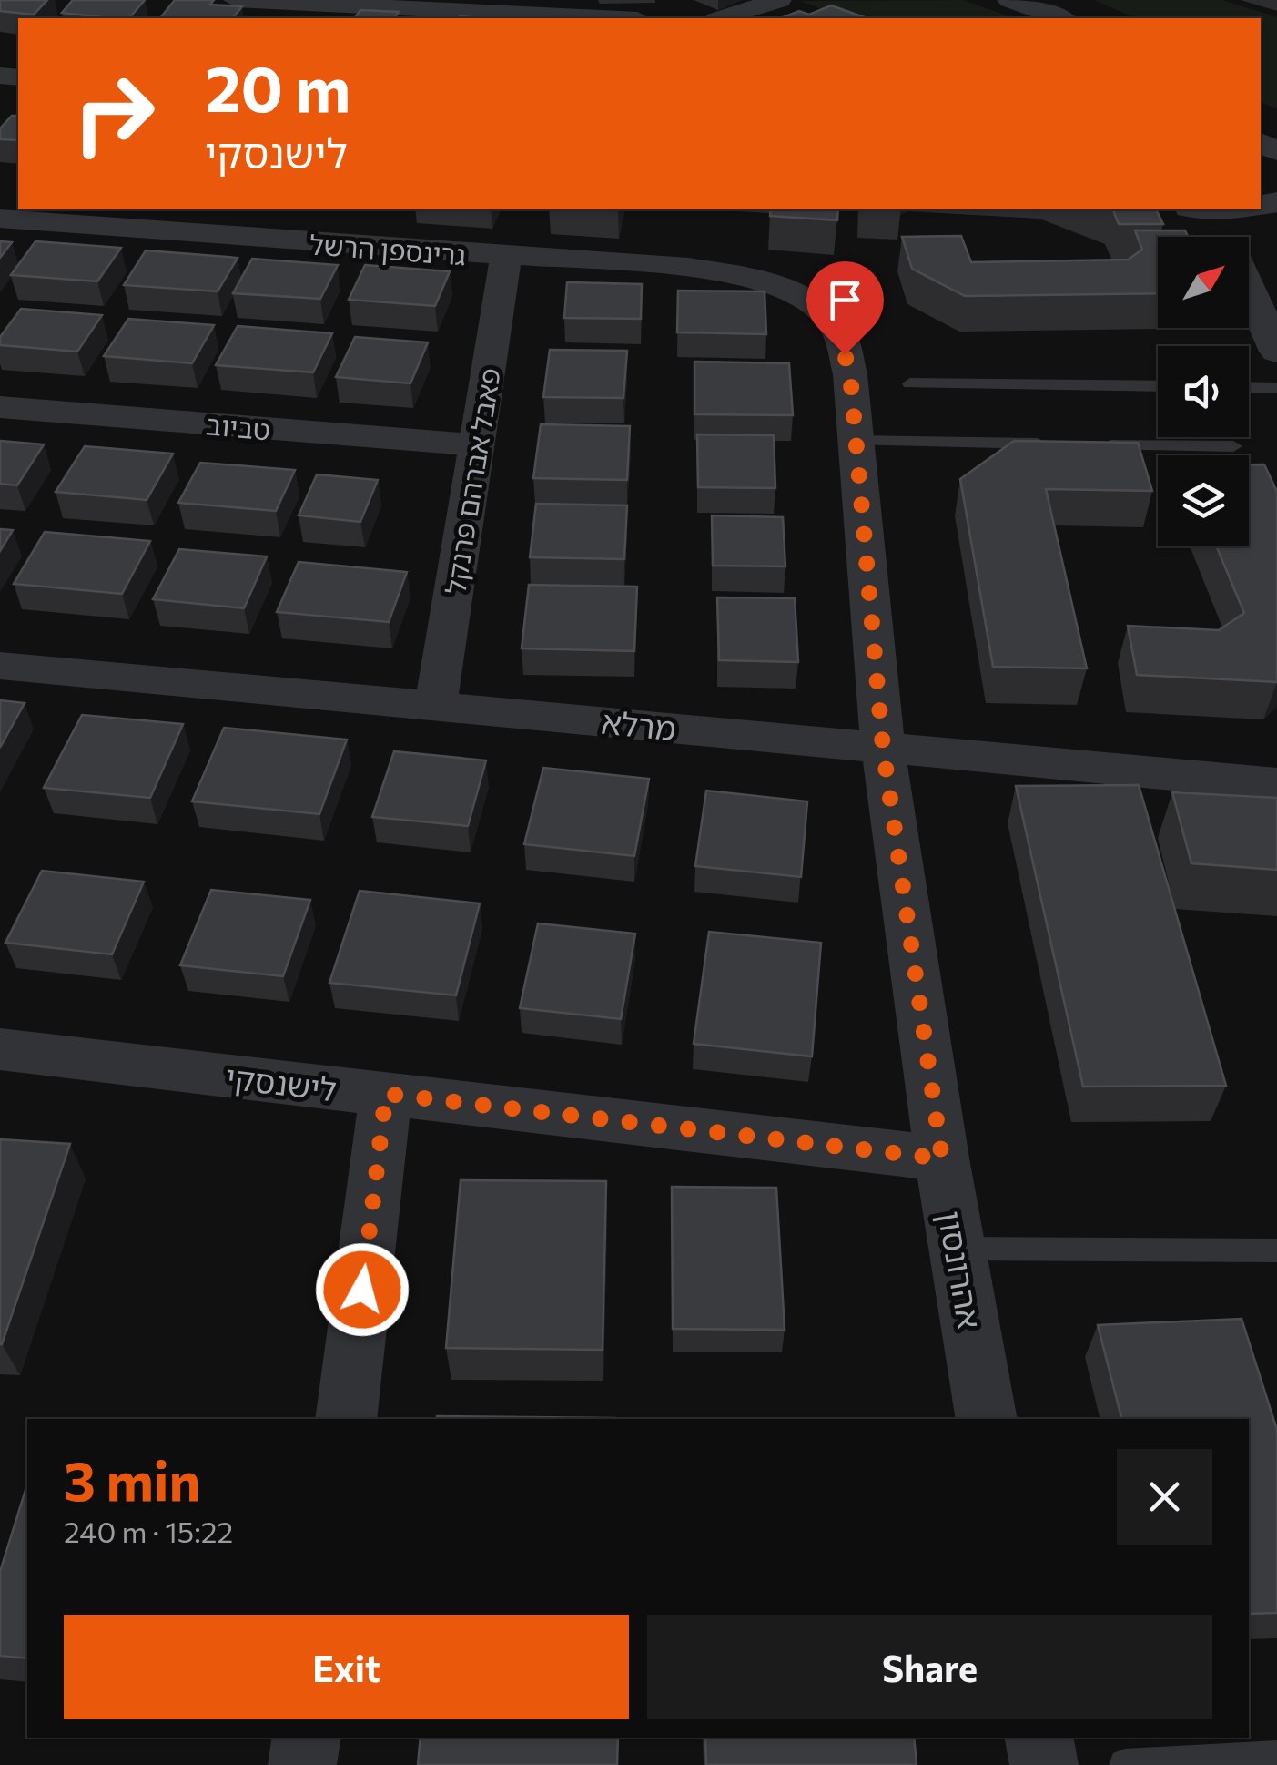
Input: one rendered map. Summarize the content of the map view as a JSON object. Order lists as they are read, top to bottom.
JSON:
{
  "streets": {
    "street": [
      "גרינספן הרשל",
      "טביוב",
      "פאבל אברהם פרנקל",
      "מרלא",
      "לישנסקי",
      "אהרונסון"
    ]
  },
  "crossings": [
    ["גרינספן הרשל", "פאבל אברהם פרנקל"],
    ["גרינספן הרשל", "אהרונסון"],
    ["טביוב", "פאבל אברהם פרנקל"],
    ["פאבל אברהם פרנקל", "מרלא"],
    ["מרלא", "אהרונסון"],
    ["לישנסקי", "אהרונסון"]
  ],
  "north": "top right",
  "page": {
    "turn": ["20 m", "לישנסקי"],
    "heading": ["3 min", "240 m · 15:22"],
    "buttons": ["Exit", "Share"]
  }
}
